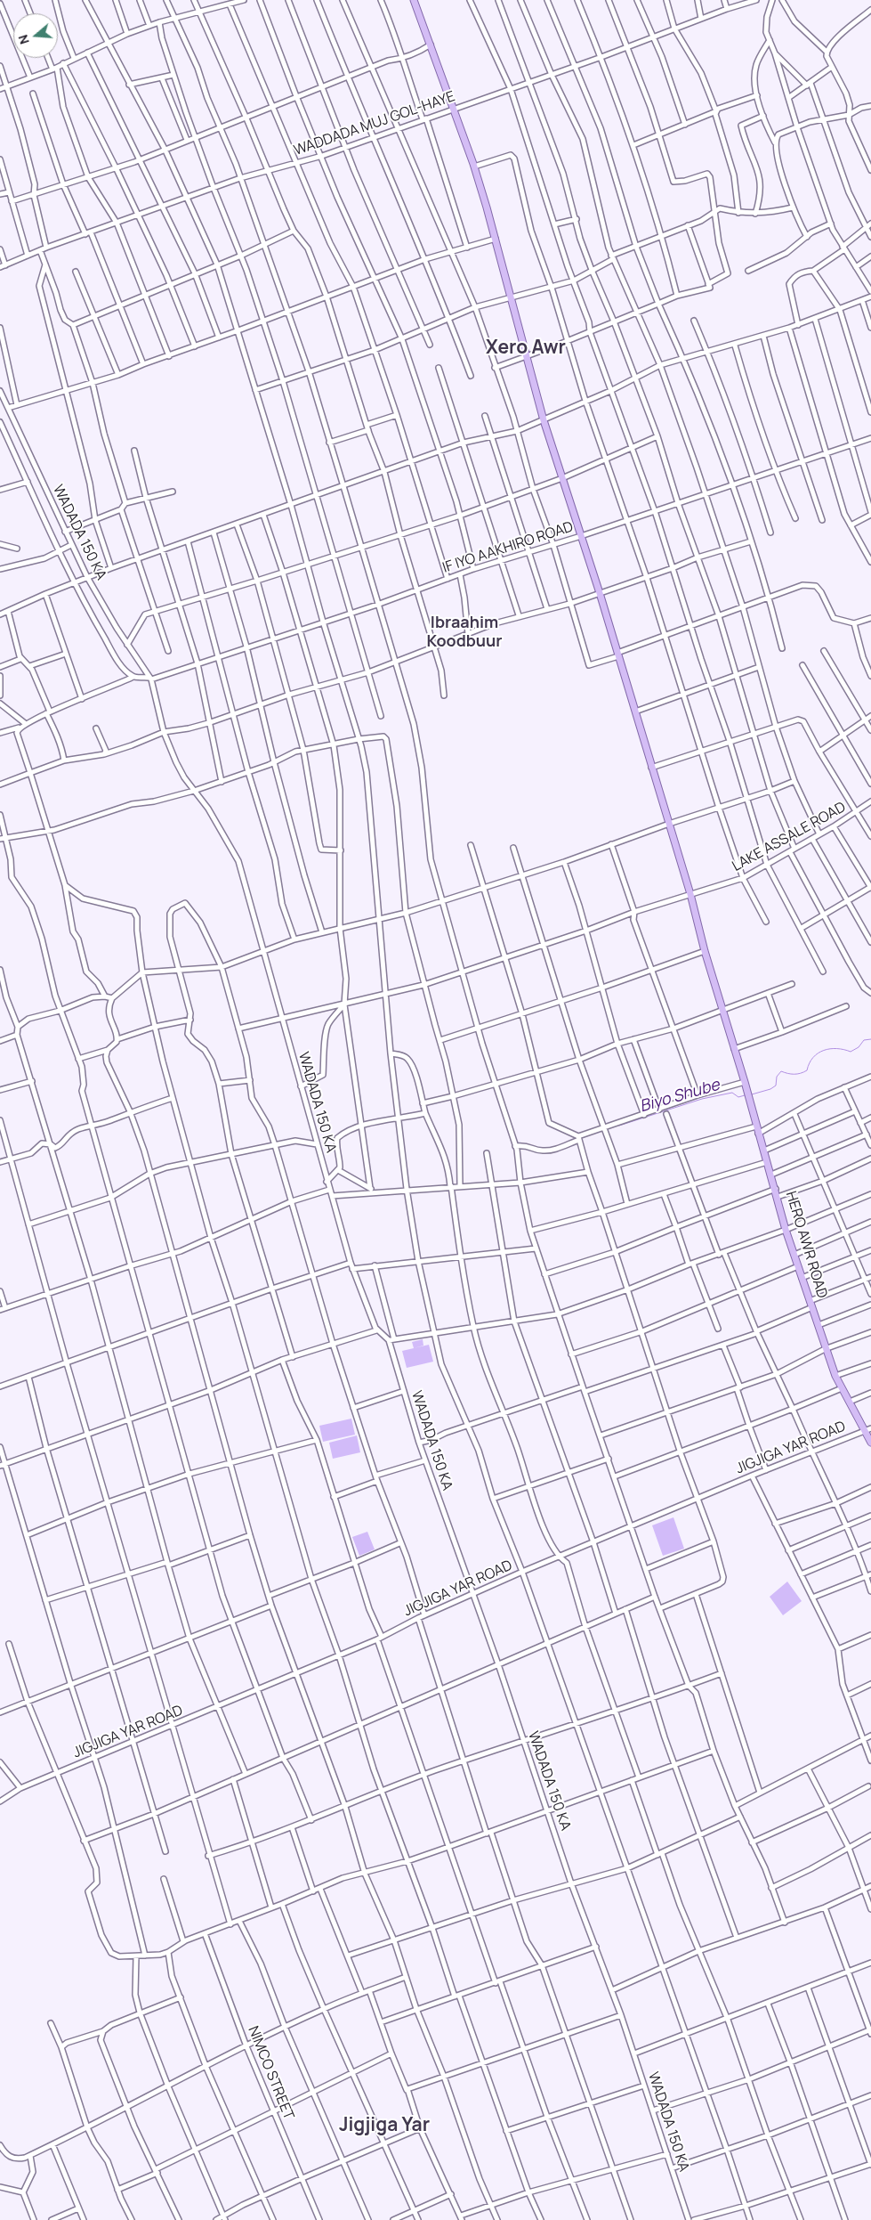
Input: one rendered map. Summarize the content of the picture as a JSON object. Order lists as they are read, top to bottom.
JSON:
{
  "streets": {
    "main road": ["HERO AWR ROAD"],
    "street": [
      "WADDADA MUJ GOL-HAYE",
      "WADADA 150 KA",
      "IF IYO AAKHIRO ROAD",
      "LAKE ASSALE ROAD",
      "JIGJIGA YAR ROAD",
      "NIMCO STREET"
    ]
  },
  "crossings": [
    ["WADDADA MUJ GOL-HAYE", "HERO AWR ROAD"],
    ["WADADA 150 KA", "IF IYO AAKHIRO ROAD"],
    ["WADADA 150 KA", "LAKE ASSALE ROAD"],
    ["WADADA 150 KA", "JIGJIGA YAR ROAD"],
    ["IF IYO AAKHIRO ROAD", "HERO AWR ROAD"],
    ["LAKE ASSALE ROAD", "HERO AWR ROAD"],
    ["HERO AWR ROAD", "JIGJIGA YAR ROAD"]
  ],
  "districts": ["Xero Awr", "Ibraahim Koodbuur", "Jigjiga Yar"],
  "water": ["Biyo Shube"],
  "north": "left"
}
